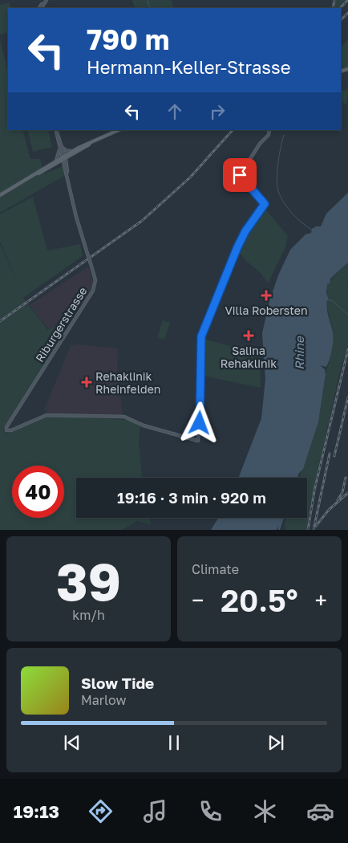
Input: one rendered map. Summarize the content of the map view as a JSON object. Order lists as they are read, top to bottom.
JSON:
{
  "streets": {
    "street": ["Riburgerstrasse"]
  },
  "water": ["Rhine"],
  "places": {
    "health": ["Villa Robersten", "Salina Rehaklinik", "Rehaklinik Rheinfelden"]
  },
  "page": {
    "turn": ["790 m", "Hermann-Keller-Strasse"],
    "limit": "40",
    "trip": "19:16 · 3 min · 920 m",
    "tile": [
      ["39", "km/h"],
      "Climate"
    ],
    "heat": ["−", "20.5°", "+"],
    "song": ["Slow Tide", "Marlow"],
    "tabs": "19:13"
  }
}
